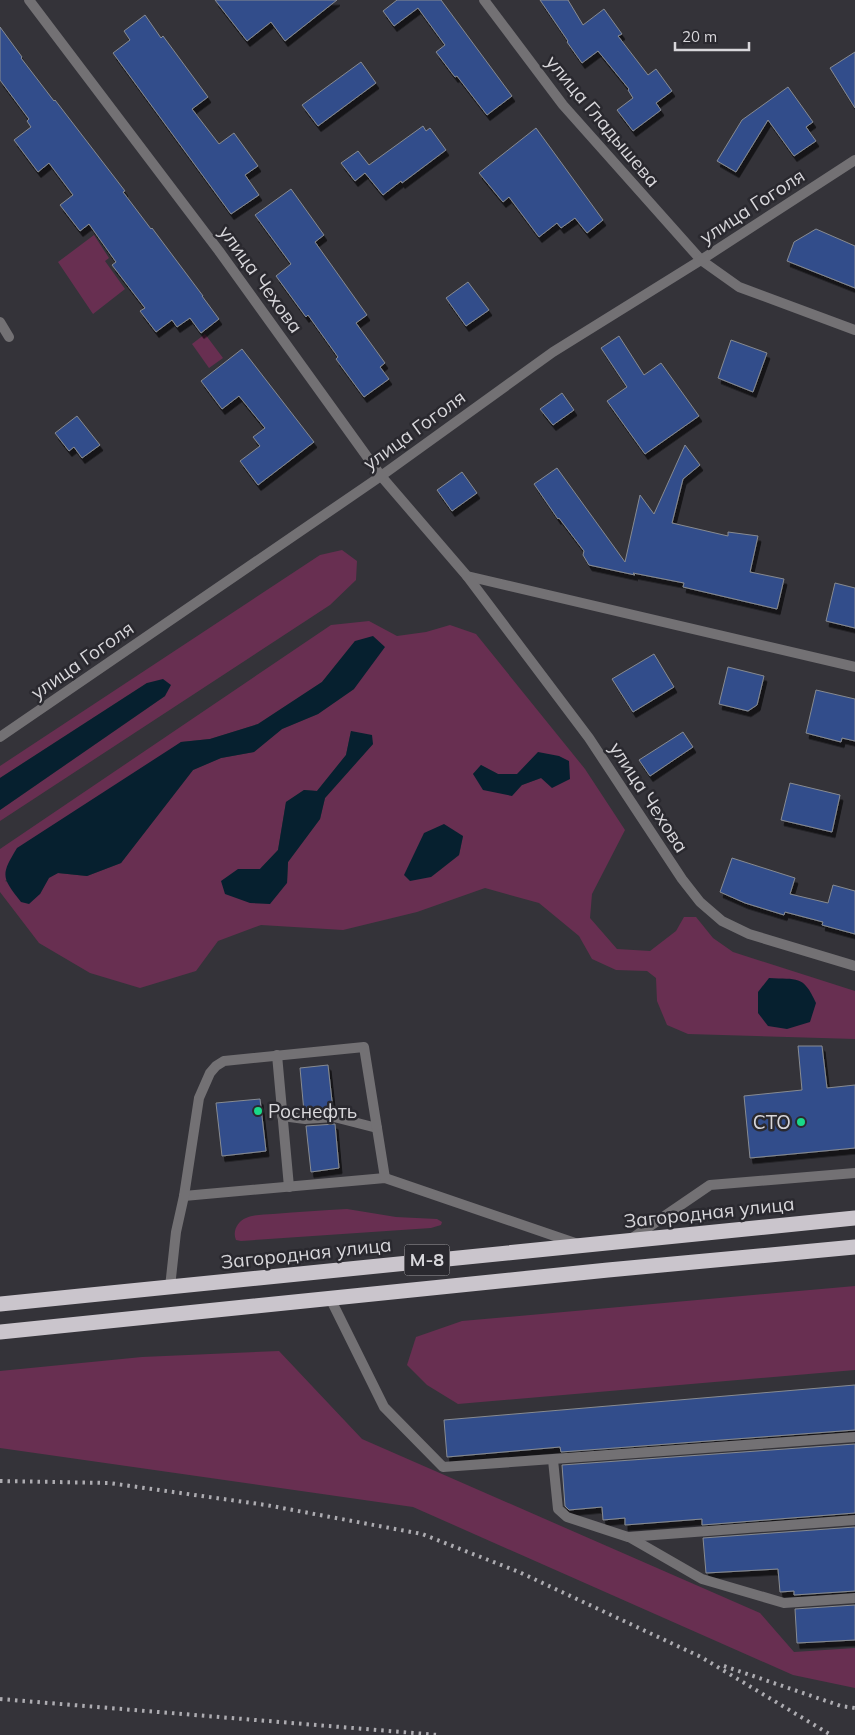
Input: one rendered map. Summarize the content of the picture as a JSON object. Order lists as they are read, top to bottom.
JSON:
{
  "streets": {
    "highway": ["Загородная улица", "М-8"],
    "street": ["улица Гладышева", "улица Гоголя", "улица Чехова"]
  },
  "crossings": [
    ["улица Гладышева", "улица Гоголя"],
    ["улица Гоголя", "улица Чехова"]
  ],
  "places": ["Роснефть", "СТО"],
  "scale_bar": "20 m"
}
